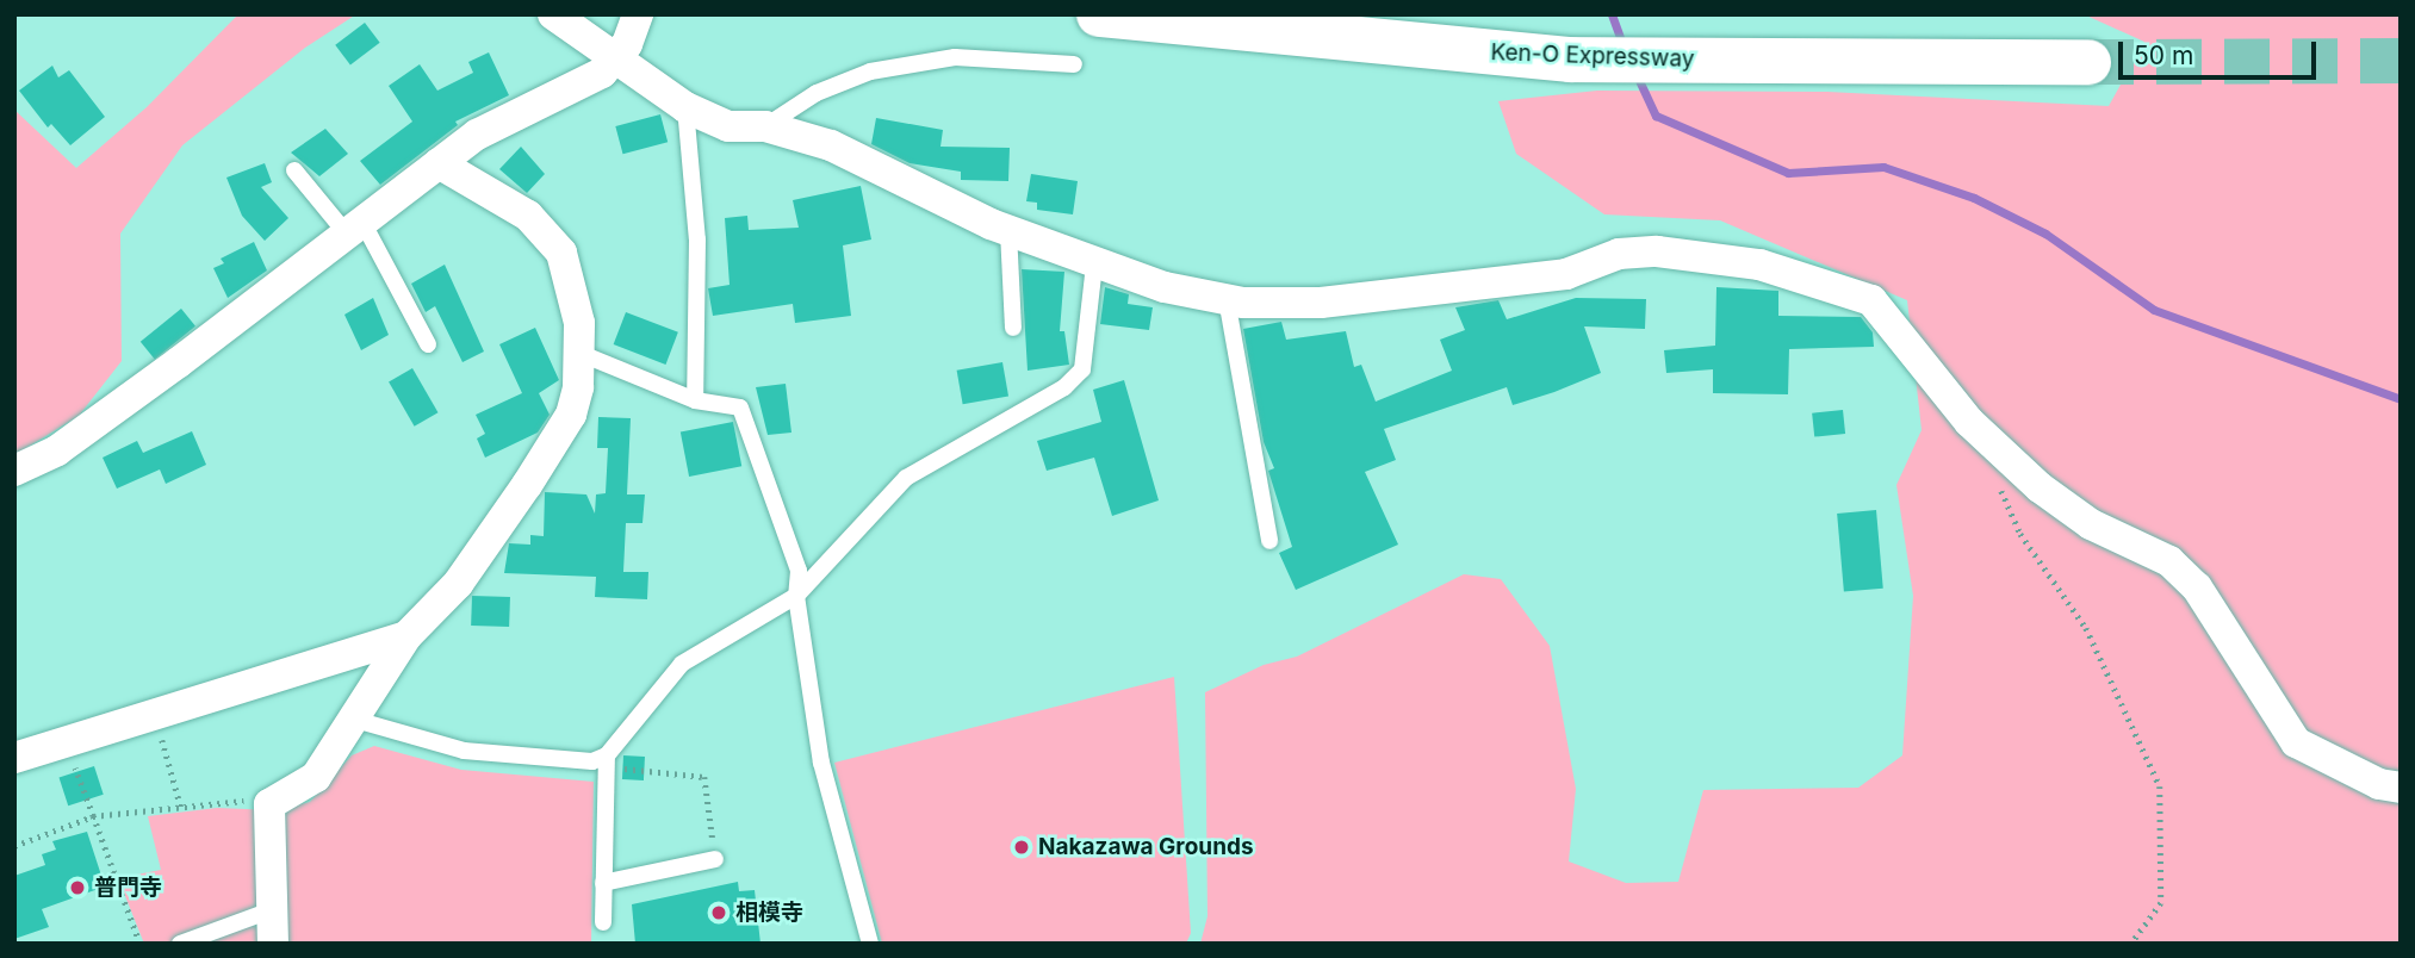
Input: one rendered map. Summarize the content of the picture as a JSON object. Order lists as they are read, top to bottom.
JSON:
{
  "streets": {
    "highway": ["Ken-O Expressway"]
  },
  "places": ["Nakazawa Grounds", "普門寺", "相模寺"],
  "scale_bar": "50 m"
}
